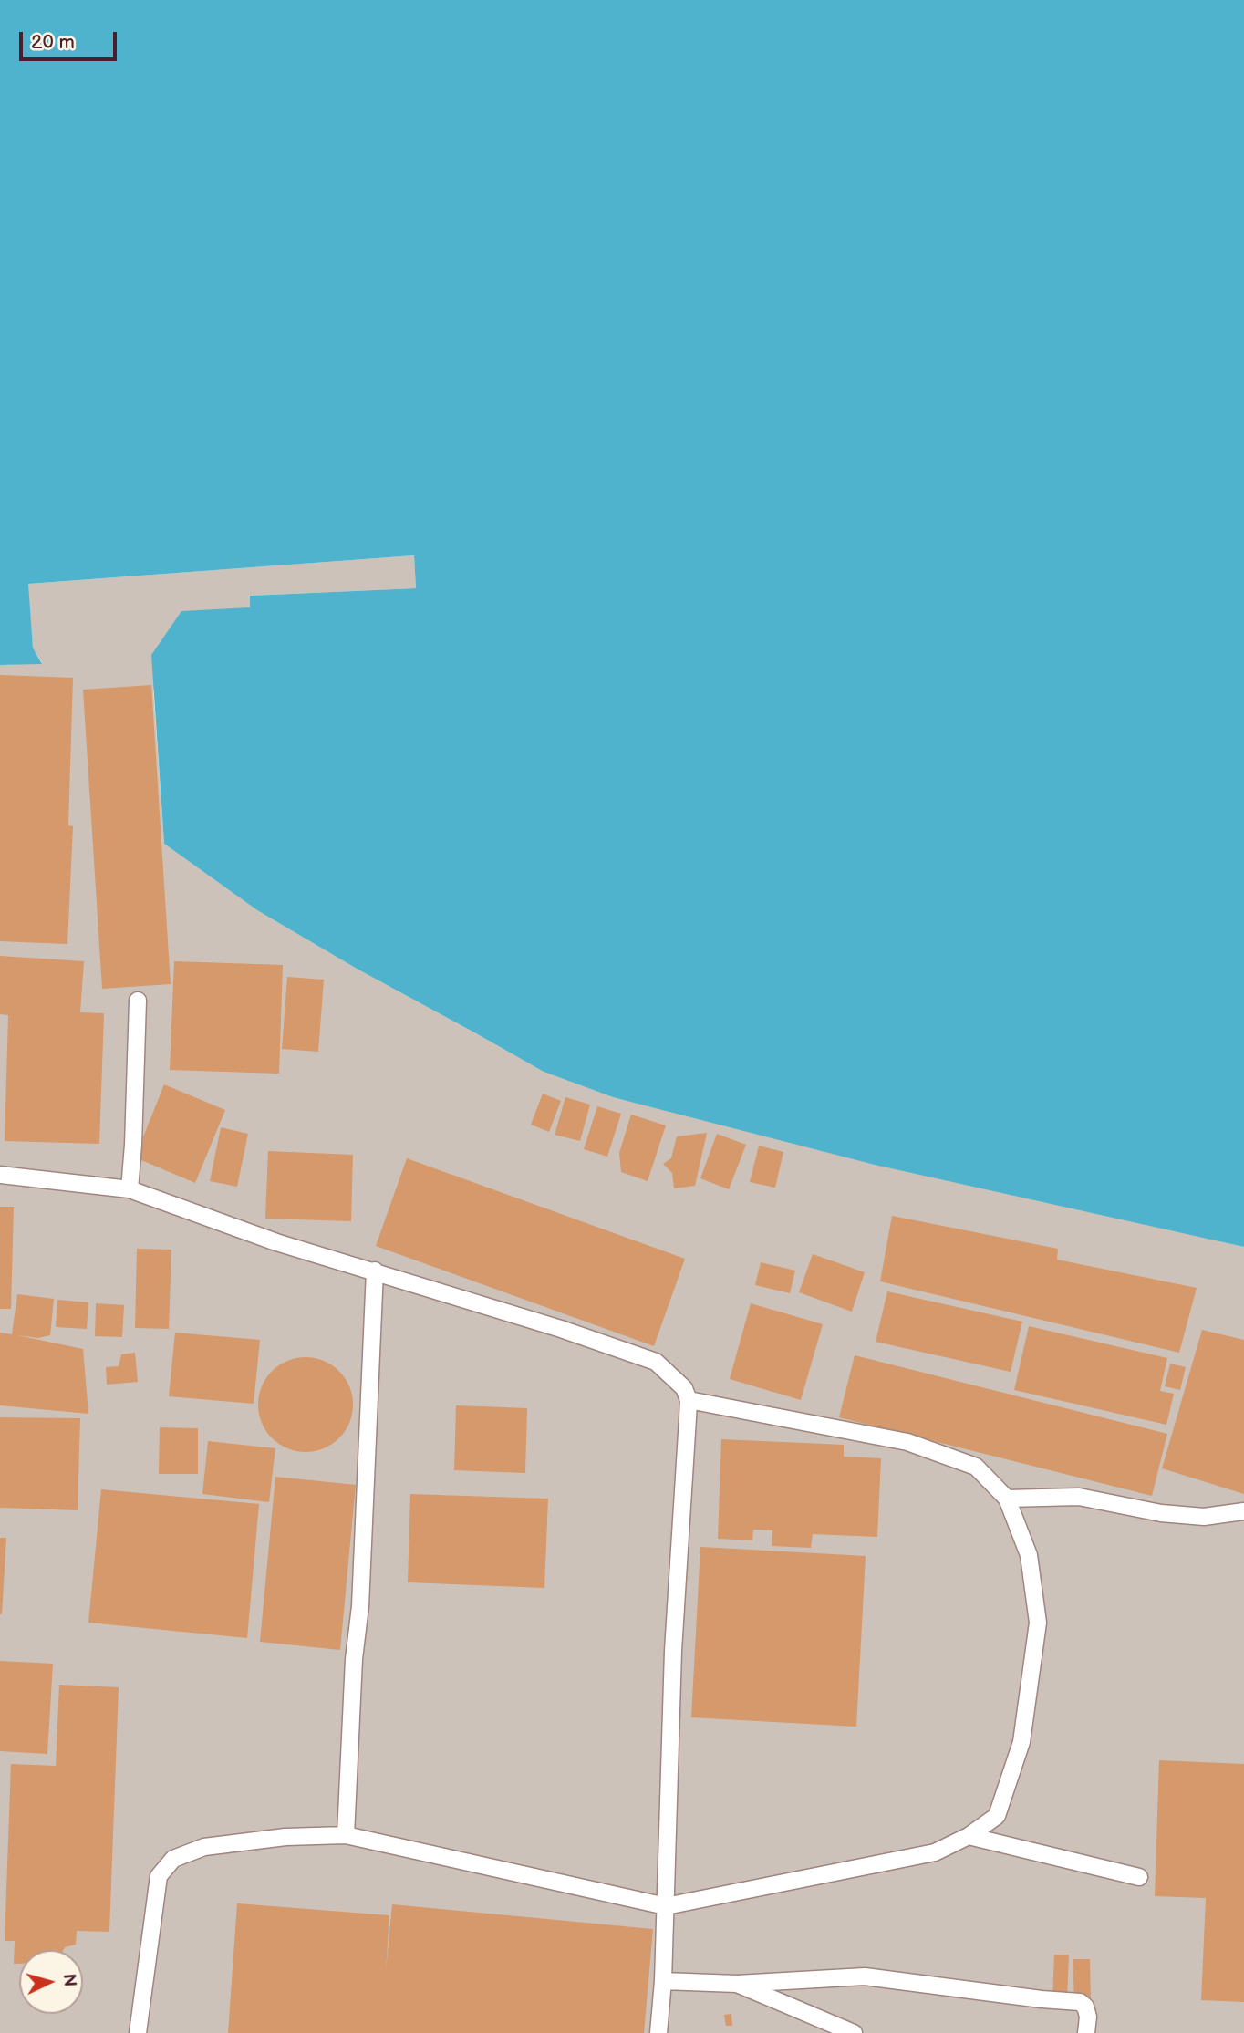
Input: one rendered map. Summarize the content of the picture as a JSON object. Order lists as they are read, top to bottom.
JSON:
{
  "scale_bar": "20 m",
  "north": "right"
}
